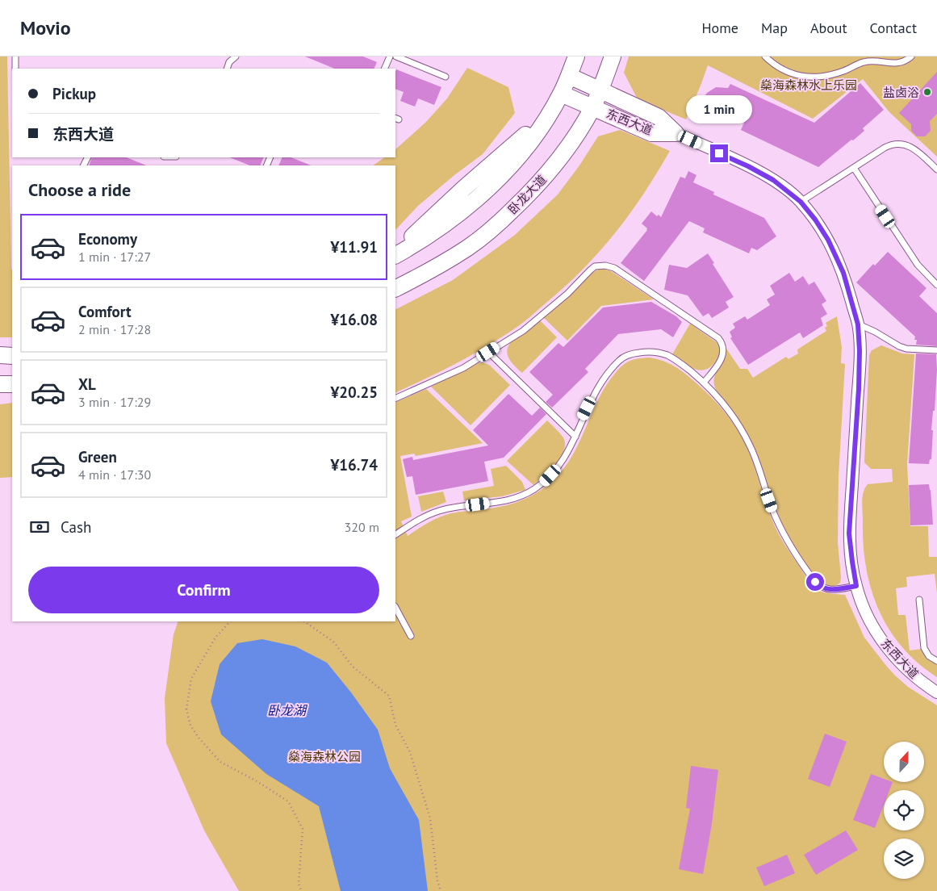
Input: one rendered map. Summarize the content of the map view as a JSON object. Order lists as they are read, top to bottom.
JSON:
{
  "streets": {
    "main road": ["东西大道", "卧龙大道"]
  },
  "crossings": [
    ["东西大道", "卧龙大道"]
  ],
  "water": ["卧龙湖"],
  "parks": ["燊海森林水上乐园", "燊海森林公园"],
  "places": ["盐卤浴"],
  "north": "top",
  "page": {
    "header": "Movio",
    "nav": [
      "Home",
      "Map",
      "About",
      "Contact"
    ],
    "banner": ["Pickup", "东西大道"],
    "bubble": "1 min",
    "heading": "Choose a ride",
    "list": [
      {
        "name": "Economy",
        "note": "1 min · 17:27",
        "value": "¥11.91"
      },
      {
        "name": "Comfort",
        "note": "2 min · 17:28",
        "value": "¥16.08"
      },
      {
        "name": "XL",
        "note": "3 min · 17:29",
        "value": "¥20.25"
      },
      {
        "name": "Green",
        "note": "4 min · 17:30",
        "value": "¥16.74"
      }
    ],
    "pay": ["Cash", "320 m"],
    "buttons": "Confirm"
  }
}
